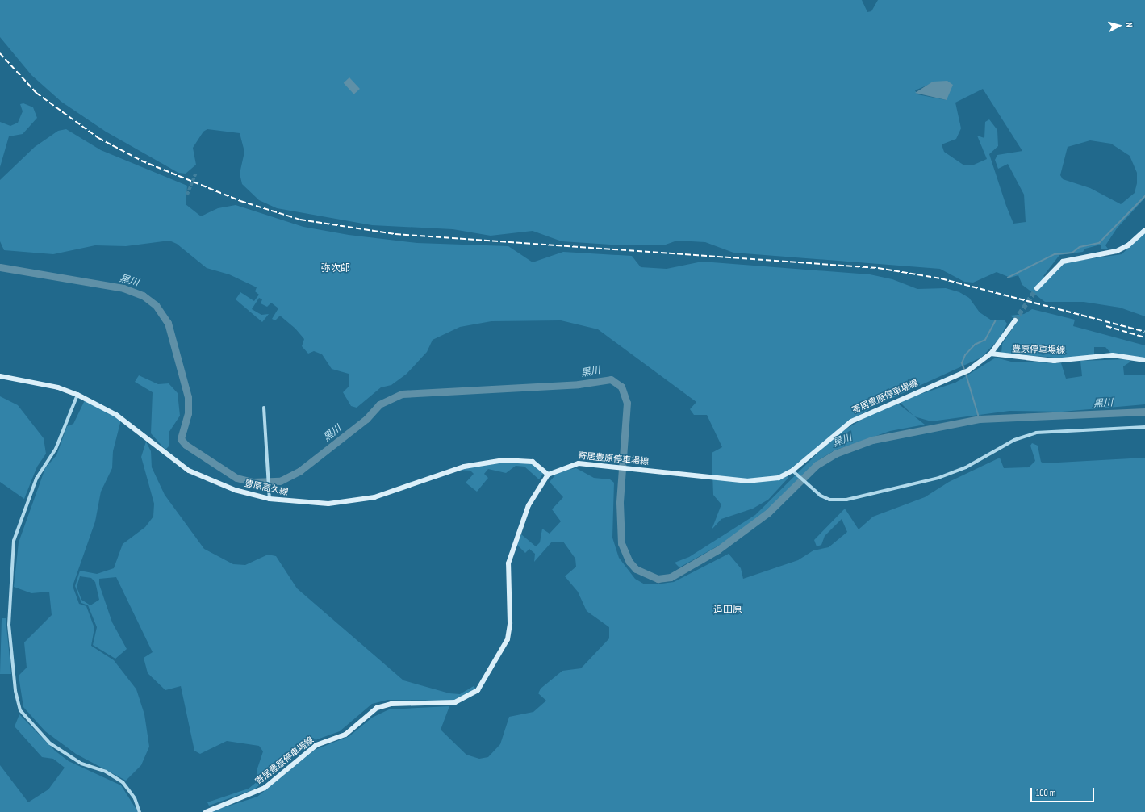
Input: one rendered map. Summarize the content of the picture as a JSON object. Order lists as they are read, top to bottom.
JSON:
{
  "streets": {
    "main road": ["豊原停車場線", "寄居豊原停車場線", "豊原高久線"]
  },
  "crossings": [
    ["豊原停車場線", "寄居豊原停車場線"],
    ["寄居豊原停車場線", "豊原高久線"]
  ],
  "districts": ["弥次郎", "追田原"],
  "water": ["黒川"],
  "scale_bar": "100 m",
  "north": "right"
}
